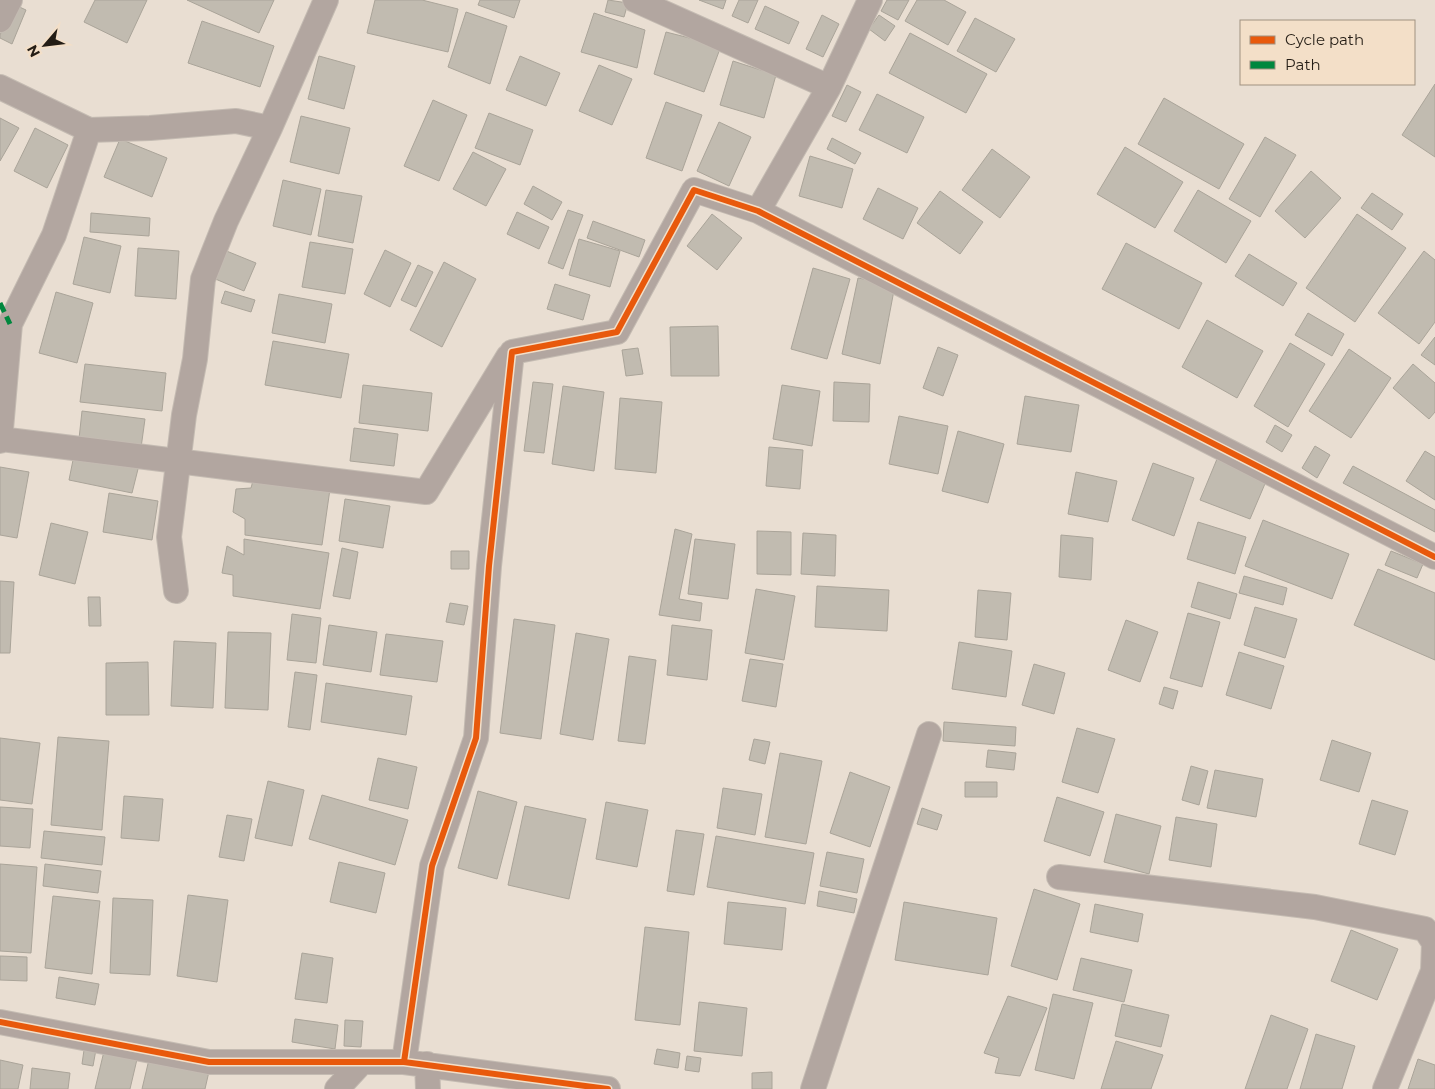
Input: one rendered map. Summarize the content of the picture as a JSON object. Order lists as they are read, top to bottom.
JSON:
{
  "legend": ["Cycle path", "Path"],
  "north": "bottom left"
}
